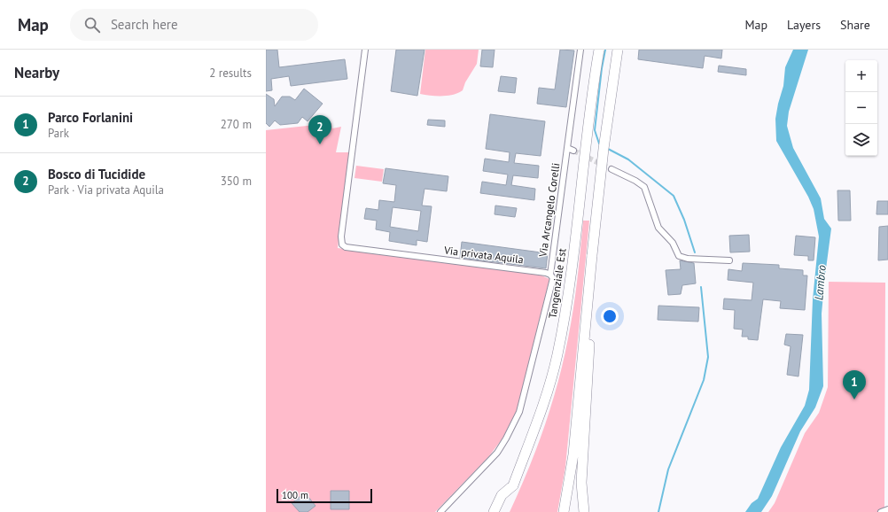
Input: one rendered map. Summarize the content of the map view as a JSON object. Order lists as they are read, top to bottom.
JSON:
{
  "streets": {
    "highway": ["Tangenziale Est"],
    "street": ["Via Arcangelo Corelli", "Via privata Aquila"]
  },
  "crossings": [
    ["Via Arcangelo Corelli", "Via privata Aquila"]
  ],
  "water": ["Lambro"],
  "scale_bar": "100 m",
  "page": {
    "header": "Map",
    "search": "Search here",
    "nav": ["Map", "Layers", "Share"],
    "heading": ["Nearby", "2 results"],
    "map_buttons": ["+", "−"],
    "list": [
      {
        "mark": "1",
        "name": "Parco Forlanini",
        "note": "Park",
        "value": "270 m"
      },
      {
        "mark": "2",
        "name": "Bosco di Tucidide",
        "note": "Park · Via privata Aquila",
        "value": "350 m"
      }
    ],
    "pins": ["2", "1"],
    "scale": "100 m"
  }
}
